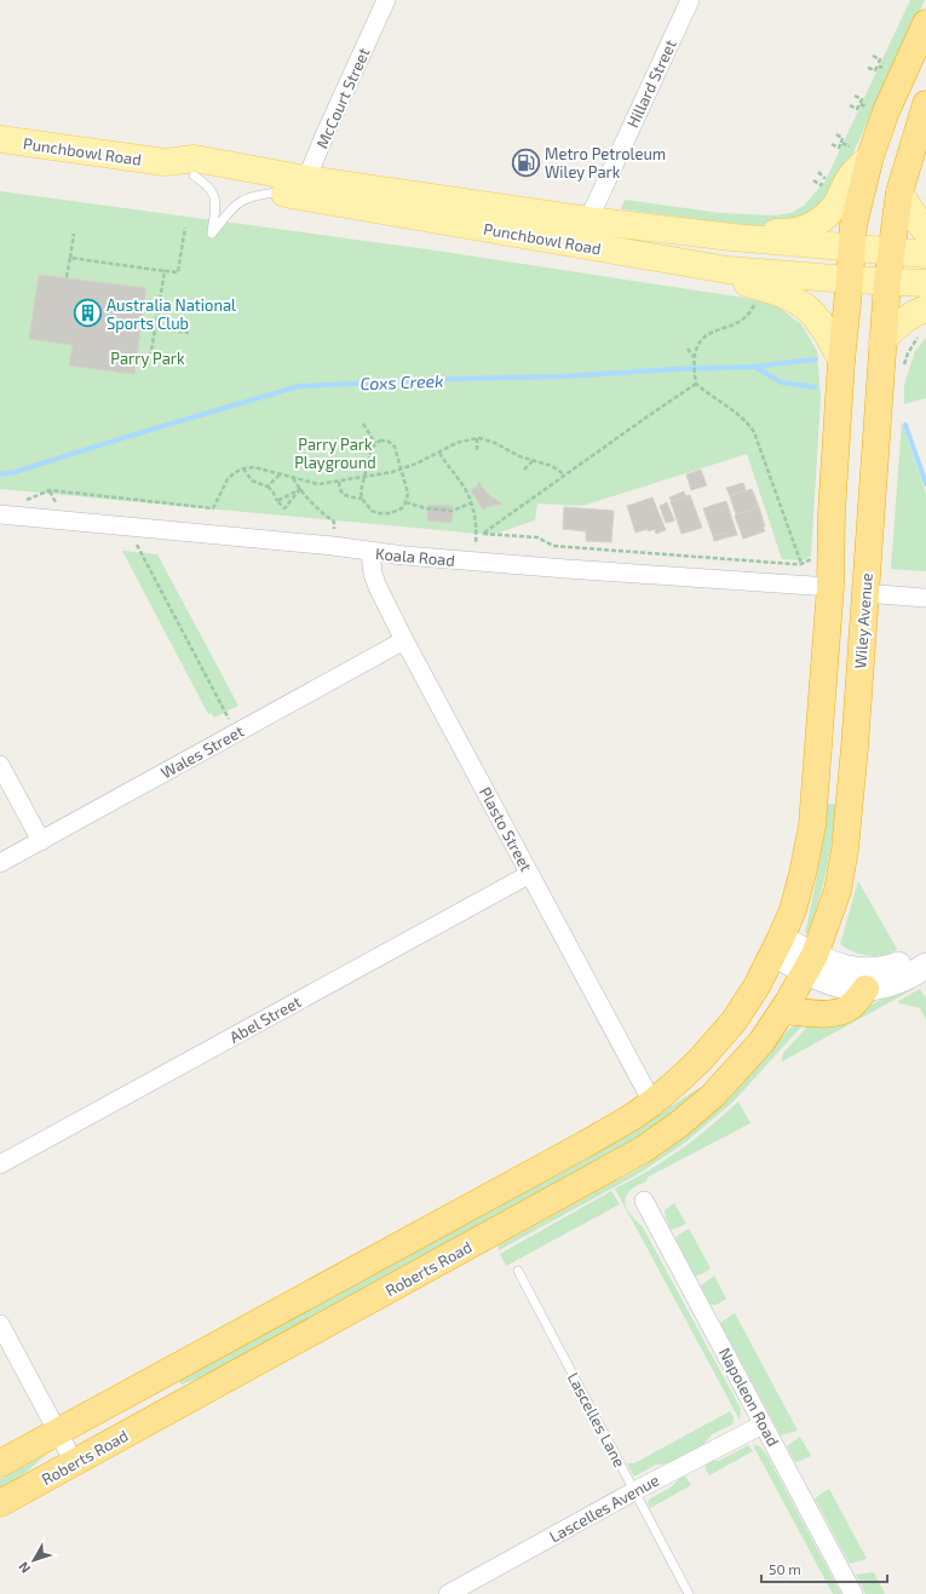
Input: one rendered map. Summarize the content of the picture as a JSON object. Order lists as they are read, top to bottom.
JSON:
{
  "streets": {
    "highway": ["Wiley Avenue", "Roberts Road"],
    "main road": ["Punchbowl Road"],
    "street": [
      "Hillard Street",
      "McCourt Street",
      "Koala Road",
      "Wales Street",
      "Plasto Street",
      "Abel Street",
      "Napoleon Road",
      "Lascelles Avenue"
    ],
    "lane": ["Lascelles Lane"]
  },
  "crossings": [
    ["Hillard Street", "Punchbowl Road"],
    ["McCourt Street", "Punchbowl Road"],
    ["Punchbowl Road", "Wiley Avenue"],
    ["Koala Road", "Plasto Street"],
    ["Wiley Avenue", "Roberts Road"],
    ["Wales Street", "Plasto Street"],
    ["Plasto Street", "Abel Street"],
    ["Napoleon Road", "Lascelles Avenue"],
    ["Lascelles Lane", "Lascelles Avenue"]
  ],
  "water": ["Coxs Creek"],
  "parks": ["Parry Park", "Parry Park Playground"],
  "places": {
    "fuel station": ["Metro Petroleum Wiley Park"],
    "building": ["Australia National Sports Club"]
  },
  "scale_bar": "50 m",
  "north": "bottom left"
}
